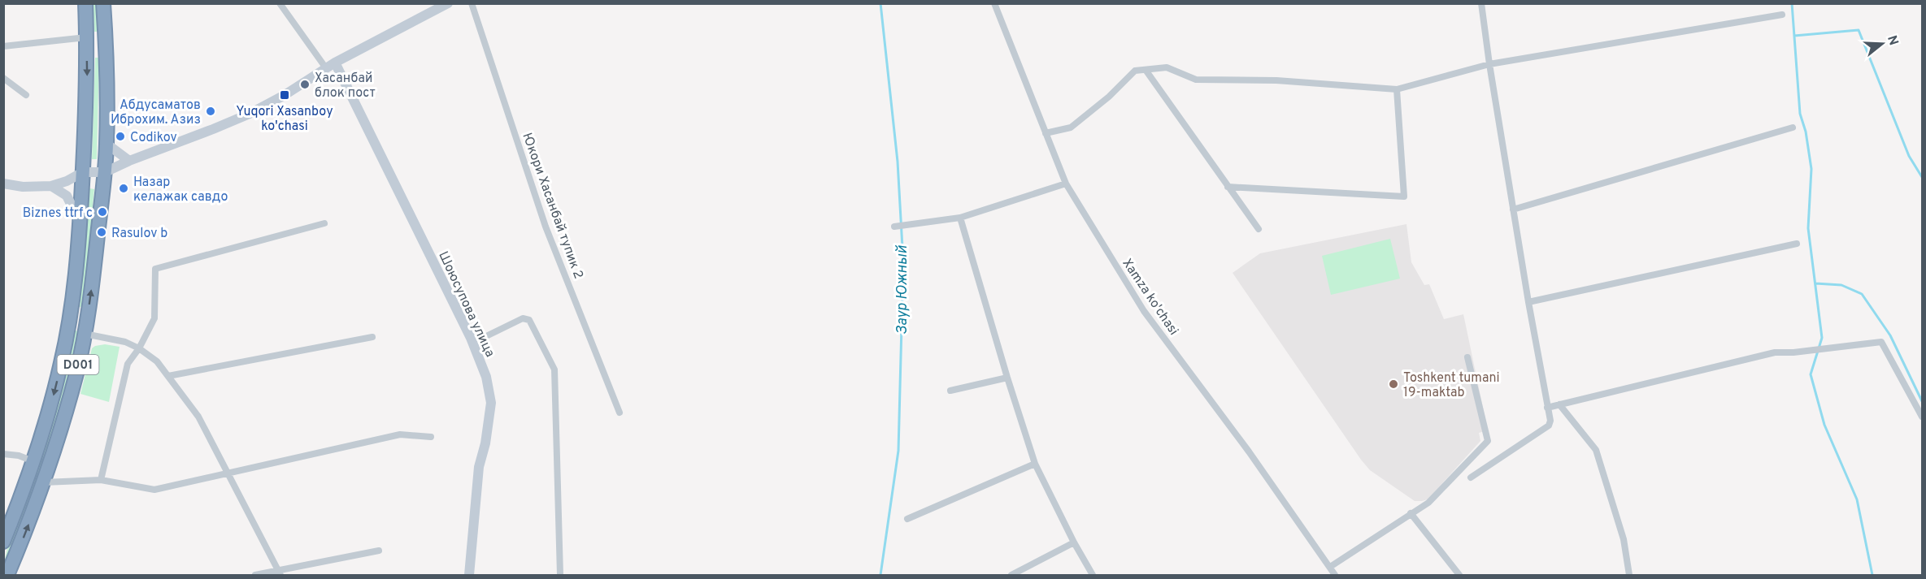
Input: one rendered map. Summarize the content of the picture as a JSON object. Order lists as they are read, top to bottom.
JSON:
{
  "streets": {
    "highway": ["D001"],
    "street": ["Юкори Хасанбай тупик 2", "Xamza ko'chasi", "Шоюсупова улица"]
  },
  "water": ["Заур Южный"],
  "places": {
    "other": [
      "Хасанбай блок пост",
      "Абдусаматов Иброхим. Азиз",
      "Codikov",
      "Назар келажак савдо",
      "Biznes ttrf c",
      "Rasulov b",
      "Toshkent tumani 19-maktab"
    ],
    "transit": ["Yuqori Xasanboy ko'chasi"]
  },
  "north": "right"
}
